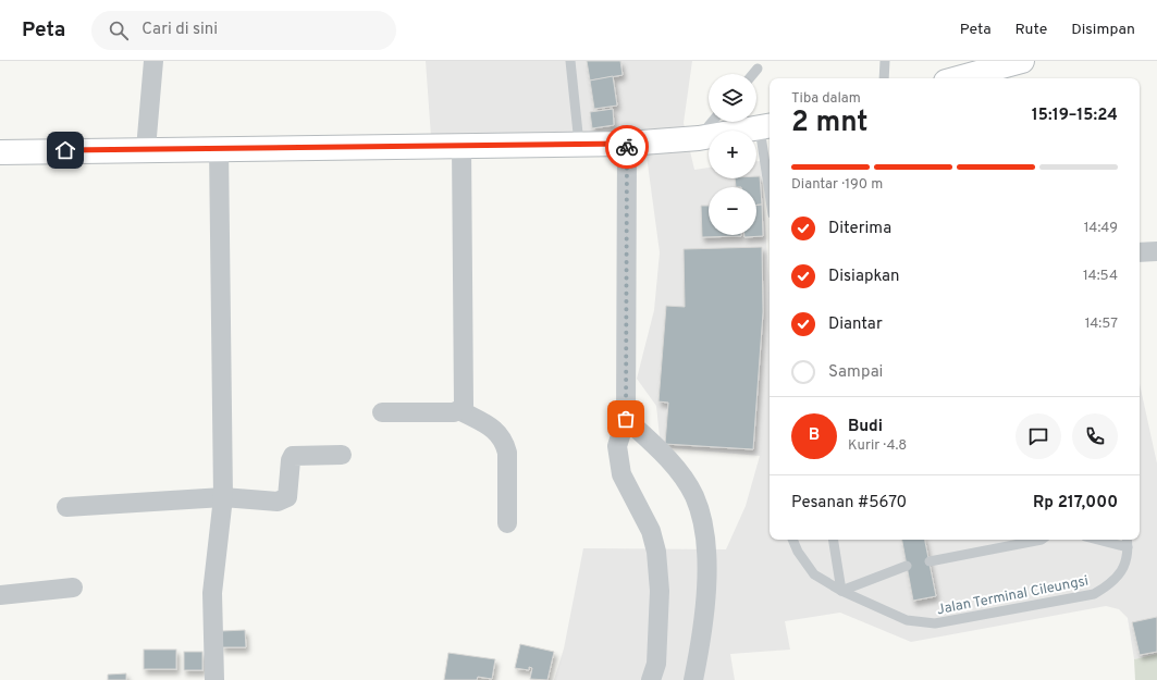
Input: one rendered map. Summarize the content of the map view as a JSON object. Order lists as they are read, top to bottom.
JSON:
{
  "streets": {
    "lane": ["Jalan Terminal Cileungsi"]
  },
  "page": {
    "header": "Peta",
    "search": "Cari di sini",
    "nav": ["Peta", "Rute", "Disimpan"],
    "map_buttons": ["+", "−"],
    "heading": ["2 mnt", "Tiba dalam", "15:19–15:24"],
    "panel": [
      "Budi",
      "Kurir · 4.8",
      "Pesanan #5670",
      "Rp 217,000"
    ],
    "bar": "Diantar · 190 m",
    "list": [
      ["Diterima", "14:49"],
      ["Disiapkan", "14:54"],
      ["Diantar", "14:57"],
      "Sampai"
    ],
    "round": "B"
  }
}
